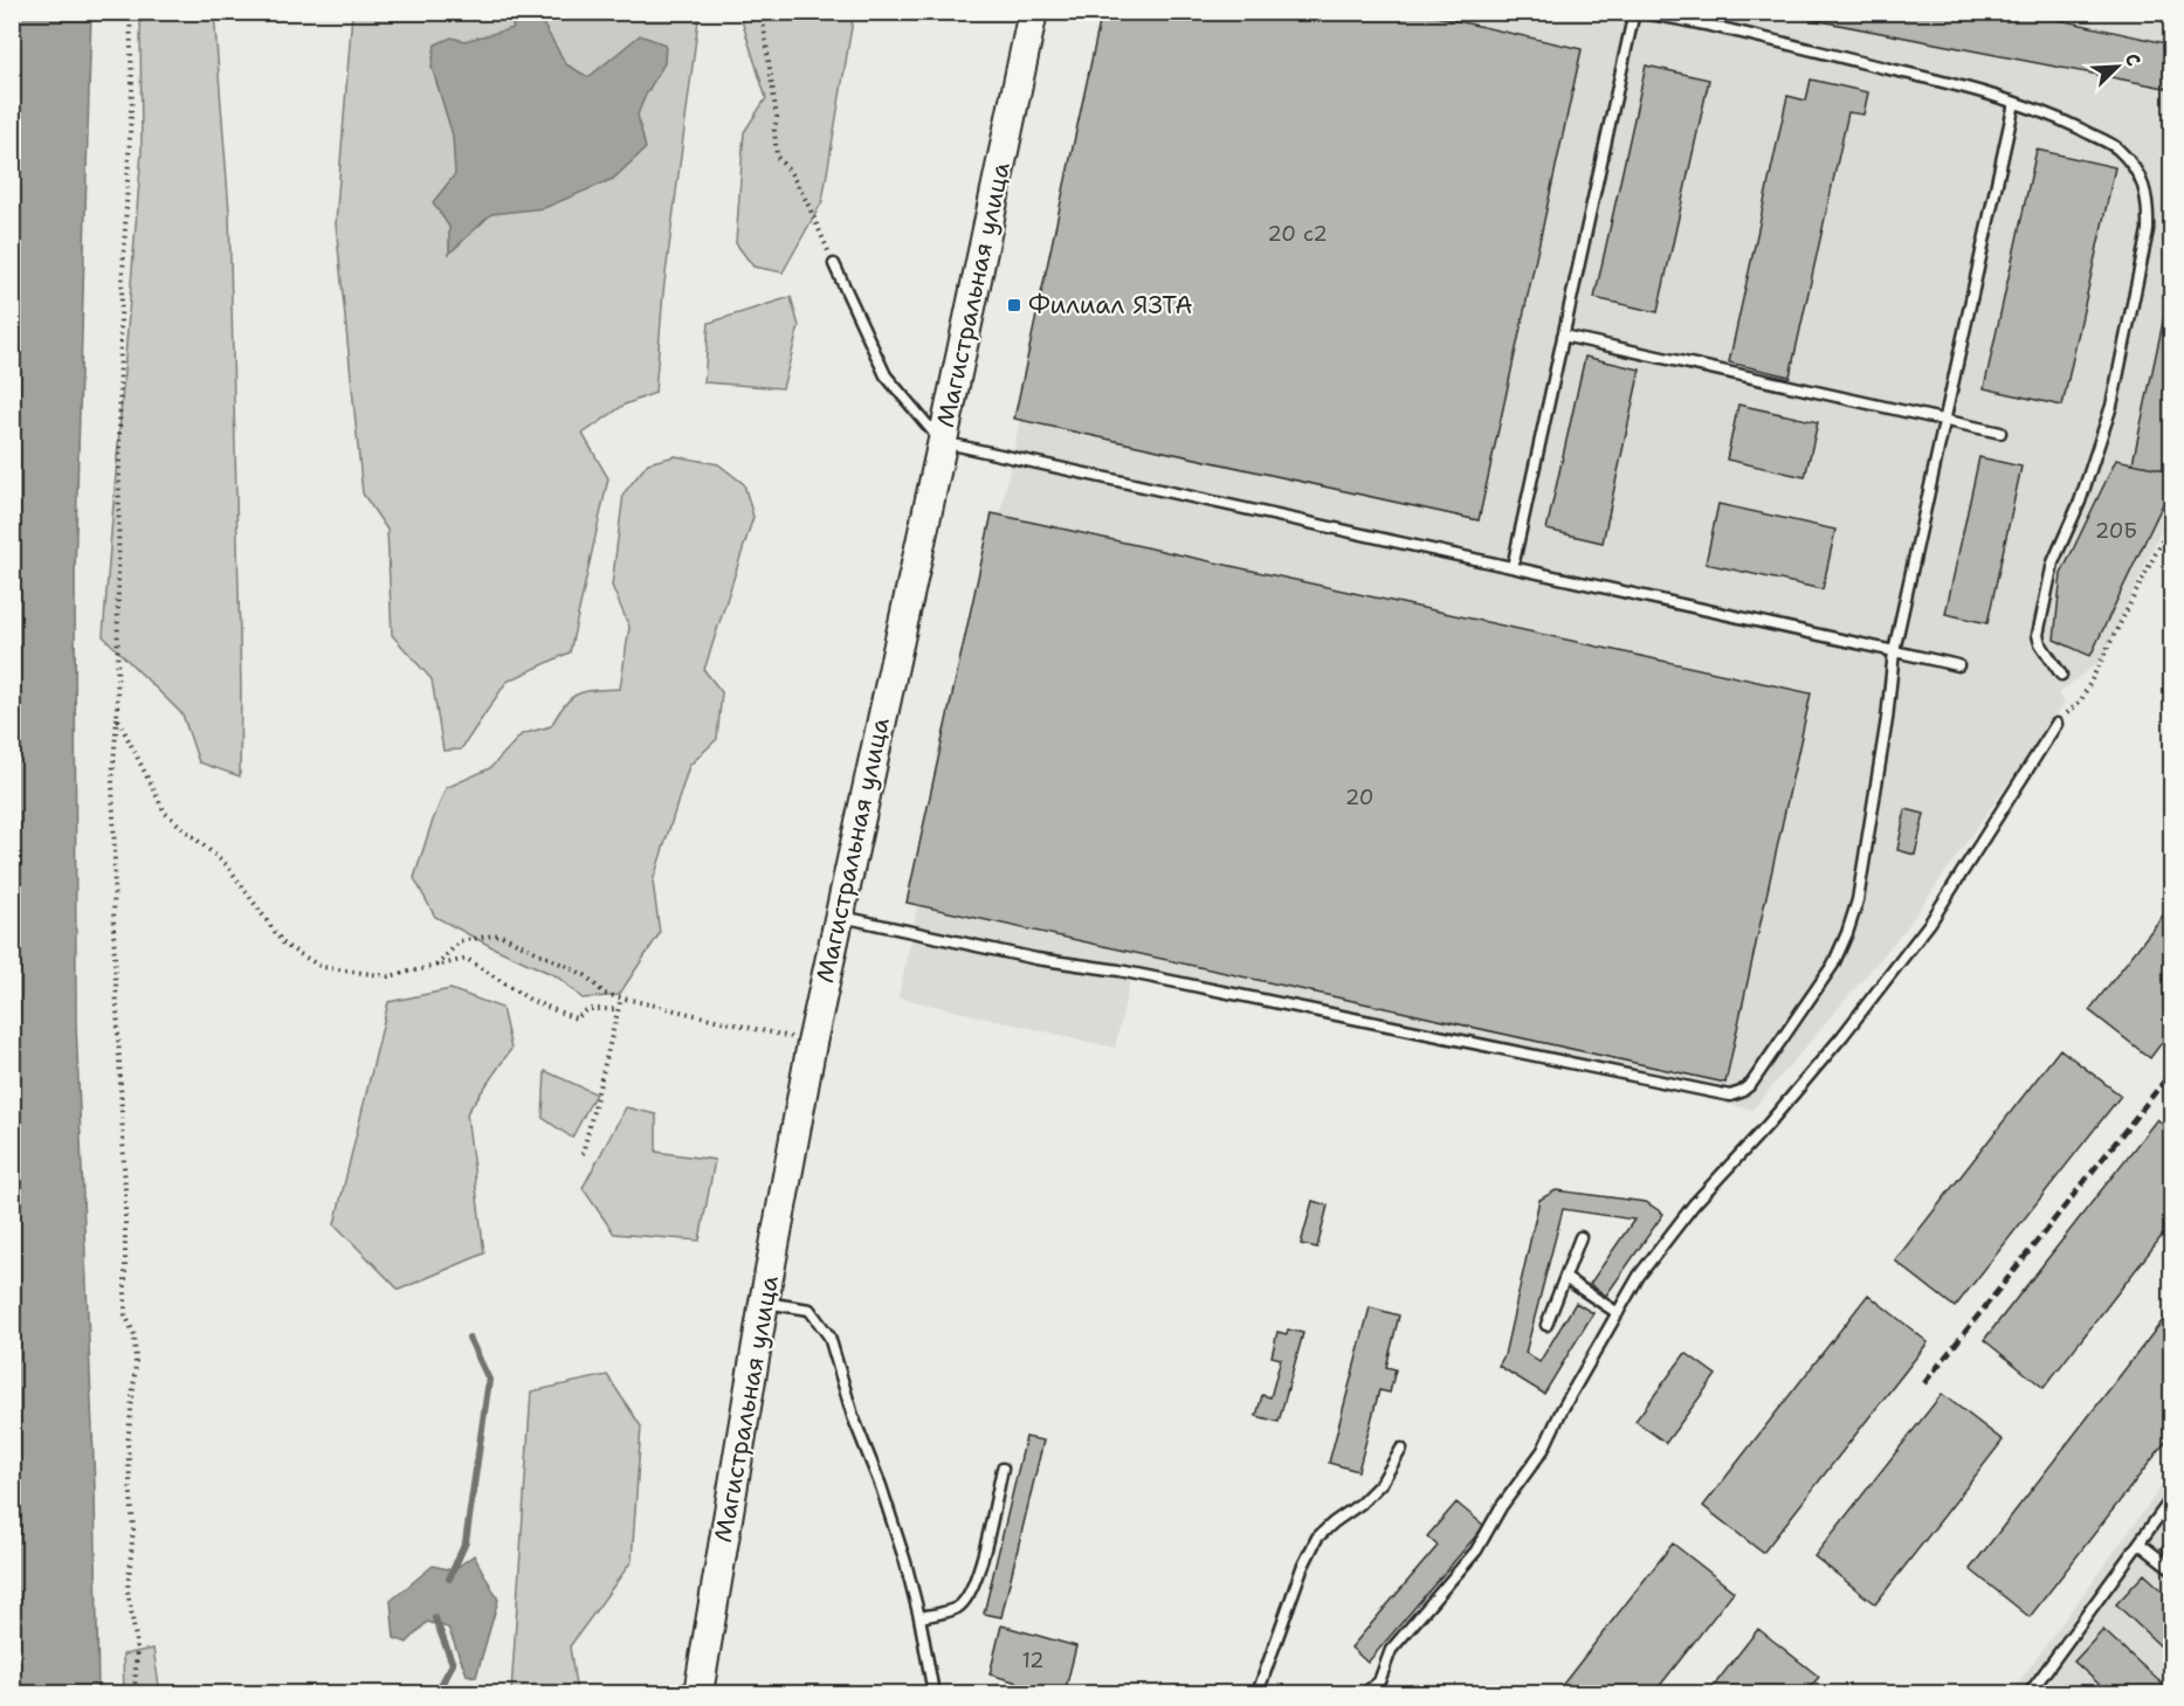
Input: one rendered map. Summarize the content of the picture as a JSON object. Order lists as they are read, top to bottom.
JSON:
{
  "streets": {
    "main road": ["Магистральная улица"]
  },
  "places": {
    "transit": ["Филиал ЯЗТА"]
  },
  "house_numbers": [
    "20 с2",
    "20Б",
    "20",
    "12"
  ],
  "north": "top right"
}
